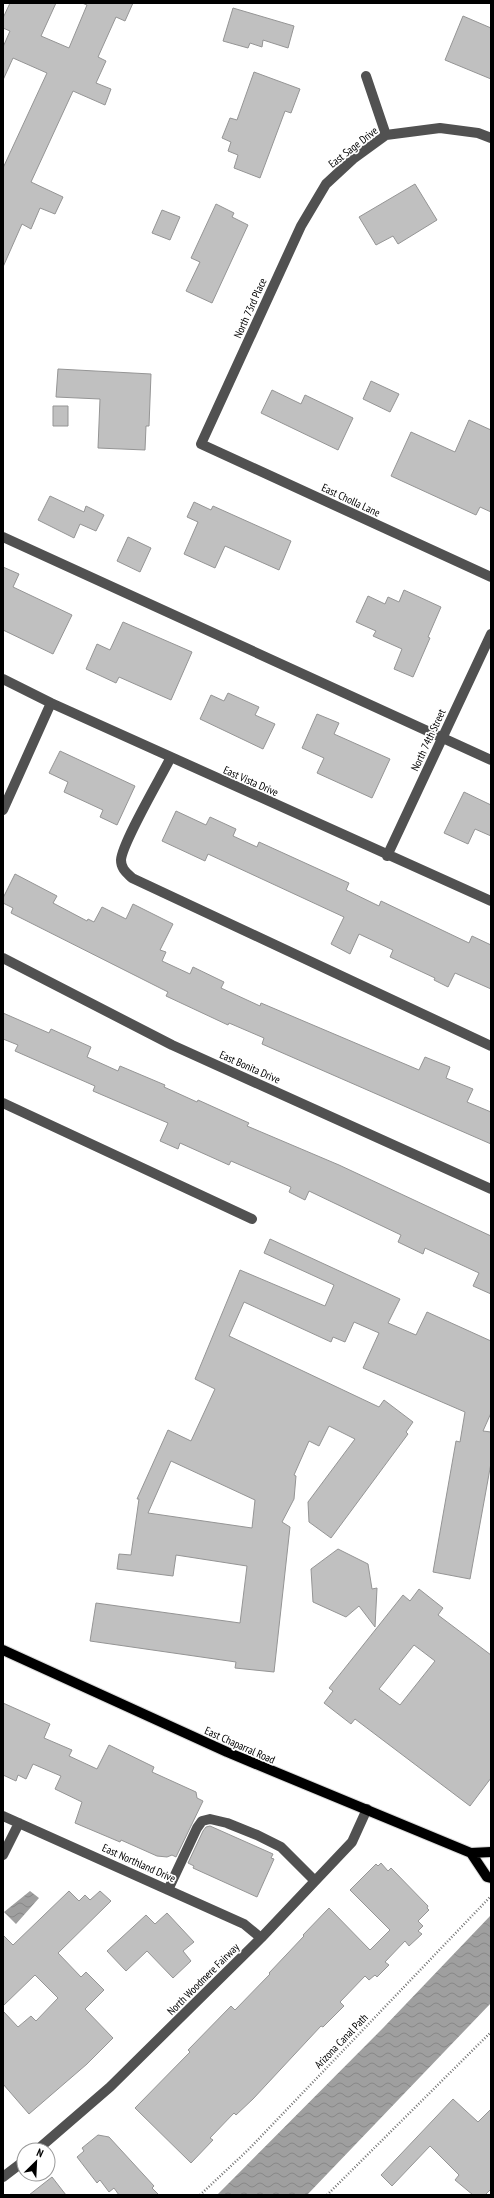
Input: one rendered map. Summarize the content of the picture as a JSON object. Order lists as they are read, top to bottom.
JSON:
{
  "streets": {
    "main road": ["East Chaparral Road"],
    "street": [
      "East Sage Drive",
      "North 73rd Place",
      "East Cholla Lane",
      "North 74th Street",
      "East Vista Drive",
      "East Bonita Drive",
      "East Northland Drive",
      "North Woodmere Fairway"
    ],
    "path": ["Arizona Canal Path"]
  },
  "crossings": [
    ["East Sage Drive", "North 73rd Place"],
    ["North 73rd Place", "East Cholla Lane"],
    ["North 74th Street", "East Vista Drive"],
    ["East Chaparral Road", "North Woodmere Fairway"],
    ["East Northland Drive", "North Woodmere Fairway"]
  ],
  "north": "top right"
}
